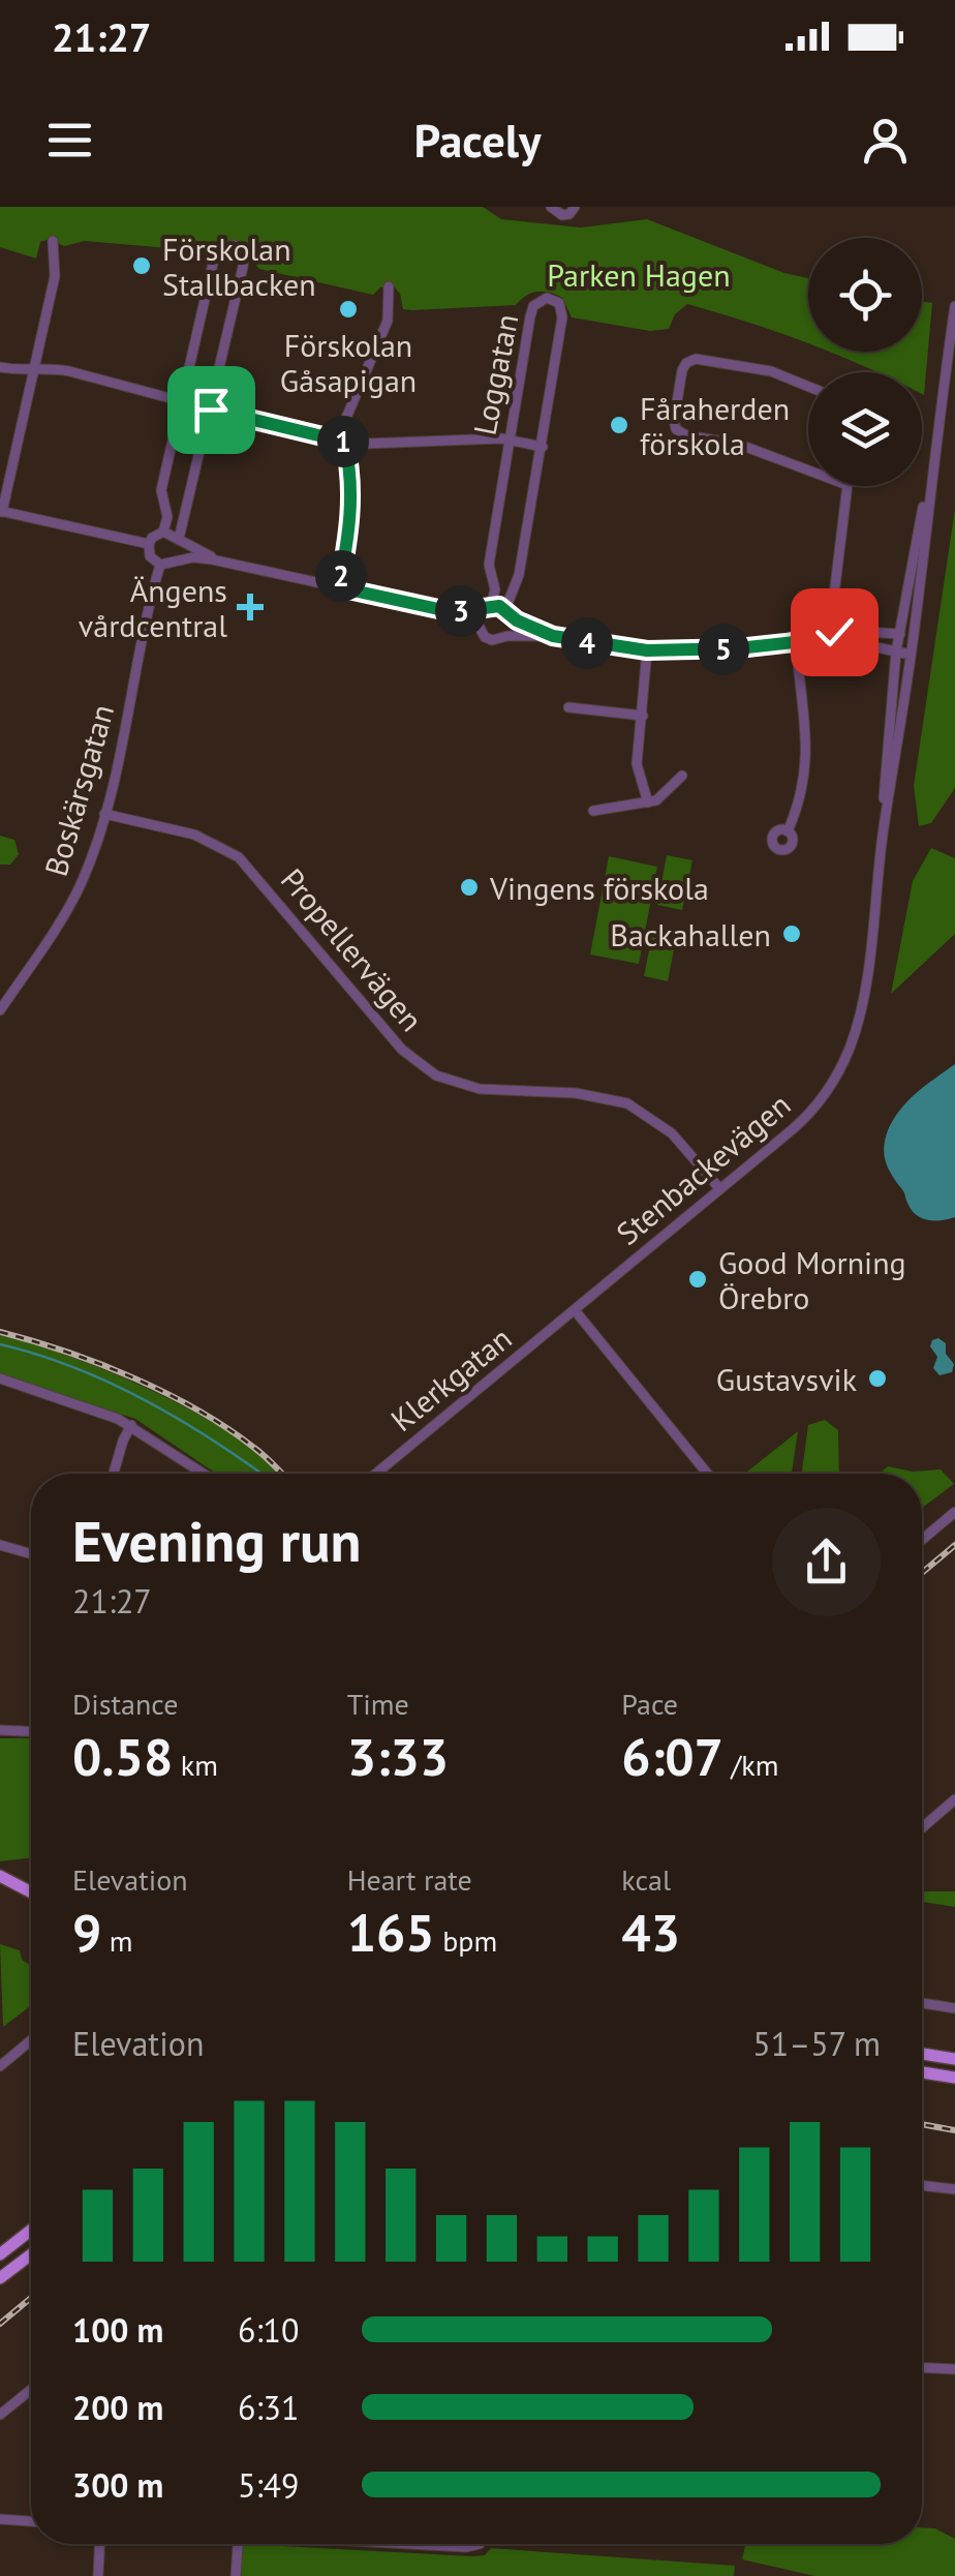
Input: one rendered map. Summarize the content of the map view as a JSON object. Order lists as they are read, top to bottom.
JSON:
{
  "streets": {
    "street": [
      "Loggatan",
      "Boskärsgatan",
      "Propellervägen",
      "Stenbackevägen",
      "Klerkgatan"
    ]
  },
  "crossings": [
    ["Boskärsgatan", "Propellervägen"],
    ["Propellervägen", "Stenbackevägen"],
    ["Stenbackevägen", "Klerkgatan"]
  ],
  "parks": ["Parken Hagen"],
  "places": {
    "other": [
      "Förskolan Stallbacken",
      "Förskolan Gåsapigan",
      "Fåraherden förskola",
      "Vingens förskola",
      "Backahallen",
      "Good Morning Örebro",
      "Gustavsvik"
    ],
    "health": ["Ängens vårdcentral"]
  },
  "page": {
    "status": "21:27",
    "header": "Pacely",
    "pins": [
      "1",
      "2",
      "3",
      "4",
      "5"
    ],
    "heading": ["Evening run", "21:27"],
    "stats": [
      ["Distance", "0.58 km"],
      ["Time", "3:33"],
      ["Pace", "6:07 /km"],
      ["Elevation", "9 m"],
      ["Heart rate", "165 bpm"],
      ["kcal", "43"]
    ],
    "chart": ["Elevation", "51–57 m"],
    "list": [
      {
        "name": "100 m",
        "note": "6:10"
      },
      {
        "name": "200 m",
        "note": "6:31"
      },
      {
        "name": "300 m",
        "note": "5:49"
      }
    ]
  }
}
